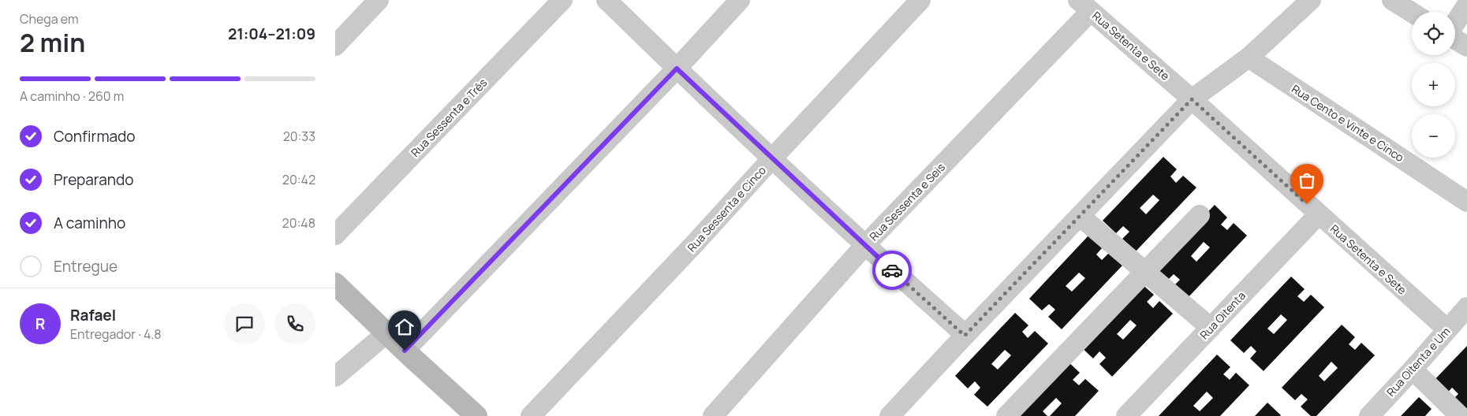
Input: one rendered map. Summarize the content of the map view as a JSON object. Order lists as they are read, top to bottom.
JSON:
{
  "streets": {
    "street": [
      "Rua Setenta e Sete",
      "Rua Sessenta e Três",
      "Rua Cento e Vinte e Cinco",
      "Rua Sessenta e Seis",
      "Rua Sessenta e Cinco",
      "Rua Oitenta",
      "Rua Oitenta e Um"
    ]
  },
  "crossings": [
    ["Rua Setenta e Sete", "Rua Sessenta e Seis"],
    ["Rua Setenta e Sete", "Rua Oitenta"],
    ["Rua Setenta e Sete", "Rua Oitenta e Um"]
  ],
  "page": {
    "heading": ["2 min", "Chega em", "21:04–21:09"],
    "panel": ["Rafael", "Entregador · 4.8"],
    "map_buttons": ["+", "−"],
    "bar": "A caminho · 260 m",
    "list": [
      ["Confirmado", "20:33"],
      ["Preparando", "20:42"],
      ["A caminho", "20:48"],
      "Entregue"
    ],
    "round": "R"
  }
}
